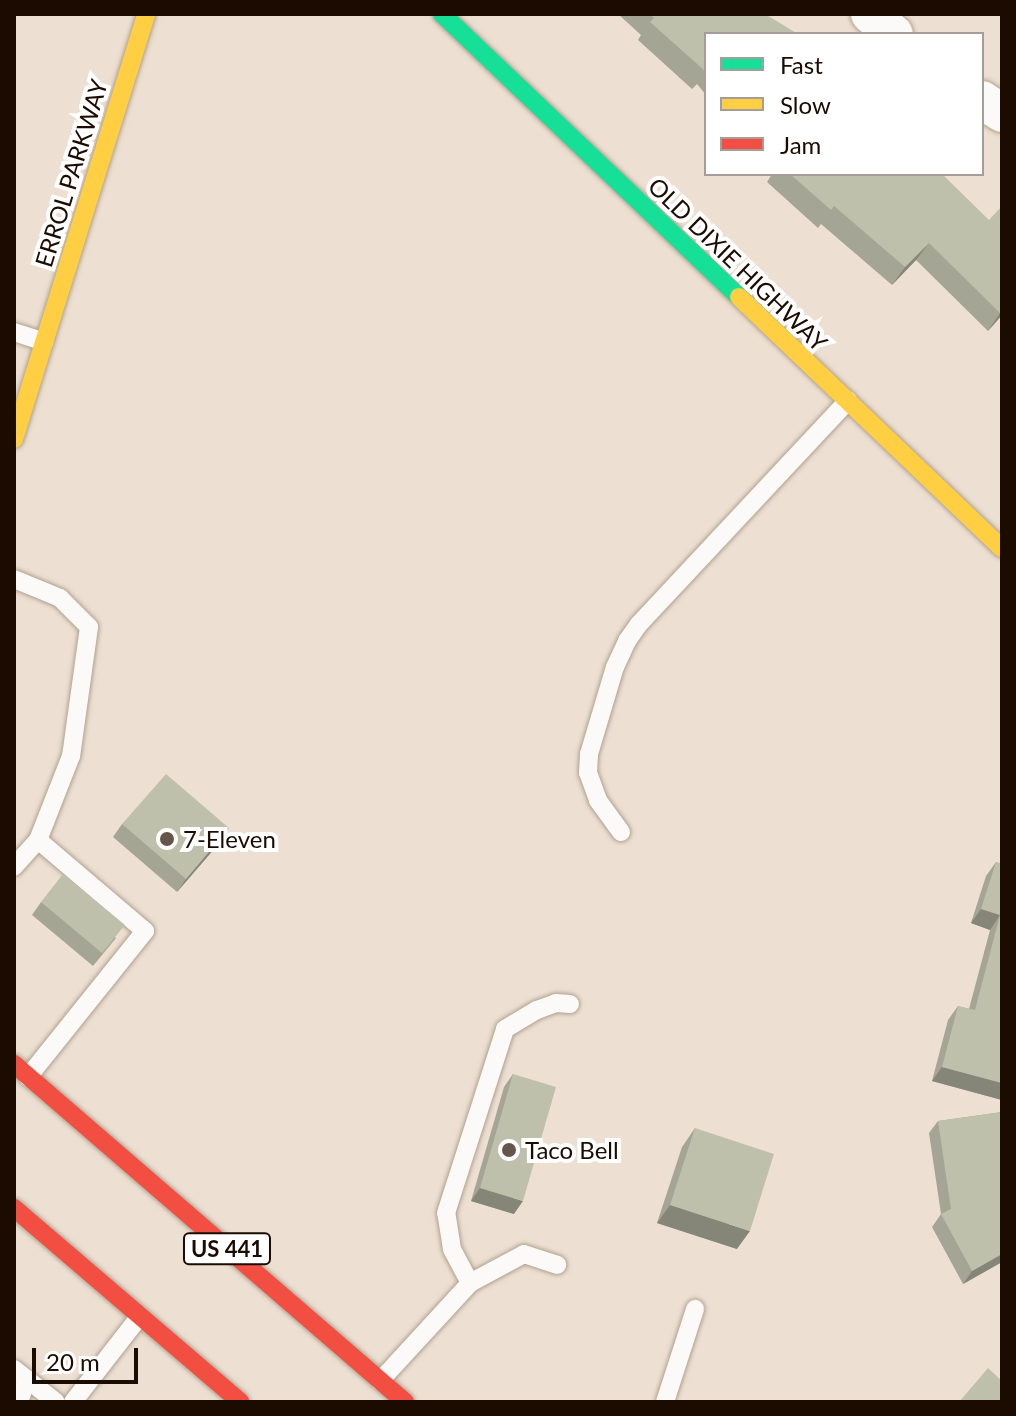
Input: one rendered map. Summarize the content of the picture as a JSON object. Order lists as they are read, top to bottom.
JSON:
{
  "streets": {
    "street": ["ERROL PARKWAY", "OLD DIXIE HIGHWAY", "US 441"]
  },
  "places": ["7-Eleven", "Taco Bell"],
  "legend": ["Fast", "Slow", "Jam"],
  "scale_bar": "20 m"
}
